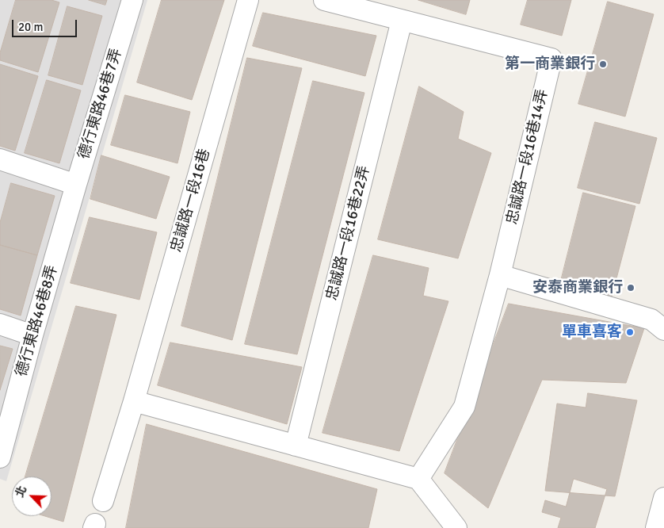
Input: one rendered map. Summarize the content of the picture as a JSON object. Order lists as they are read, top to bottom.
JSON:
{
  "streets": {
    "street": [
      "德行東路46巷7弄",
      "忠誠路一段16巷14弄",
      "忠誠路一段16巷",
      "忠誠路一段16巷22弄",
      "德行東路46巷8弄"
    ]
  },
  "crossings": [
    ["德行東路46巷7弄", "德行東路46巷8弄"],
    ["忠誠路一段16巷14弄", "忠誠路一段16巷22弄"]
  ],
  "places": ["第一商業銀行", "安泰商業銀行", "單車喜客"],
  "scale_bar": "20 m",
  "north": "top left"
}
